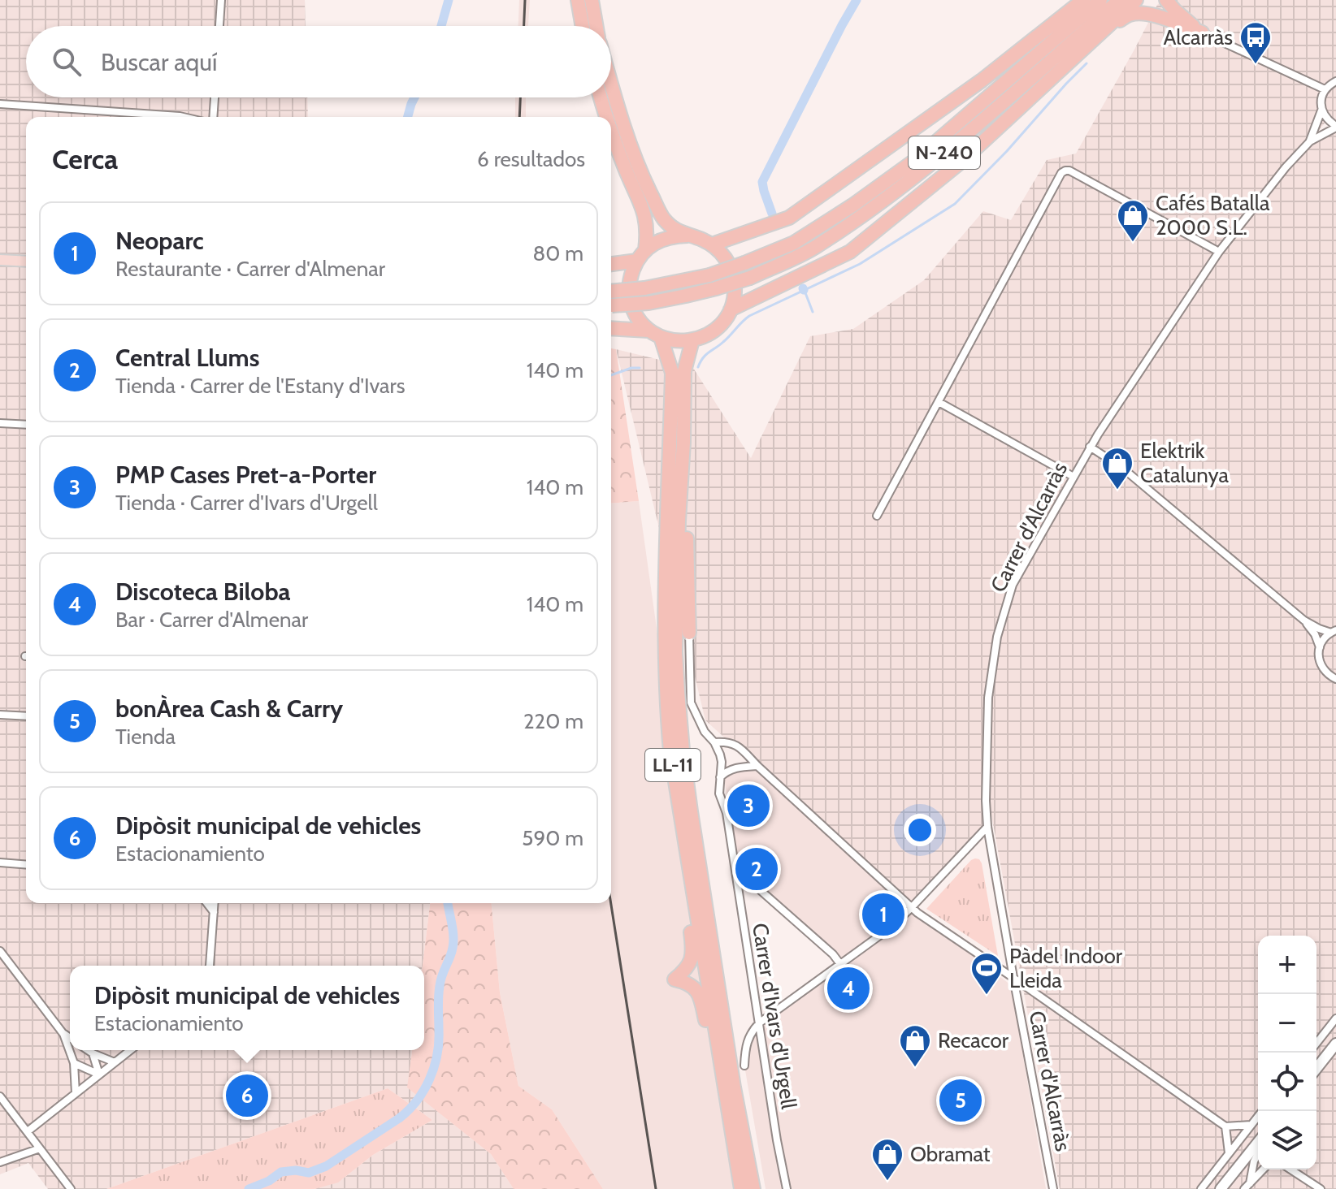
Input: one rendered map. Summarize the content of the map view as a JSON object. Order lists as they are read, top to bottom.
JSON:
{
  "streets": {
    "highway": ["N-240", "LL-11"],
    "street": ["Carrer d'Alcarràs", "Carrer d'Ivars d'Urgell"]
  },
  "crossings": [
    ["N-240", "LL-11"]
  ],
  "places": {
    "bus stop": ["Alcarràs"],
    "shop": [
      "Cafés Batalla 2000 S.L.",
      "Elektrik Catalunya",
      "Recacor",
      "Obramat"
    ],
    "sports": ["Pàdel Indoor Lleida"]
  },
  "page": {
    "search": "Buscar aquí",
    "heading": ["Cerca", "6 resultados"],
    "list": [
      {
        "mark": "1",
        "name": "Neoparc",
        "note": "Restaurante · Carrer d'Almenar",
        "value": "80 m"
      },
      {
        "mark": "2",
        "name": "Central Llums",
        "note": "Tienda · Carrer de l'Estany d'Ivars",
        "value": "140 m"
      },
      {
        "mark": "3",
        "name": "PMP Cases Pret-a-Porter",
        "note": "Tienda · Carrer d'Ivars d'Urgell",
        "value": "140 m"
      },
      {
        "mark": "4",
        "name": "Discoteca Biloba",
        "note": "Bar · Carrer d'Almenar",
        "value": "140 m"
      },
      {
        "mark": "5",
        "name": "bonÀrea Cash & Carry",
        "note": "Tienda",
        "value": "220 m"
      },
      {
        "mark": "6",
        "name": "Dipòsit municipal de vehicles",
        "note": "Estacionamiento",
        "value": "590 m"
      }
    ],
    "pins": [
      "3",
      "2",
      "1",
      "4",
      "6",
      "5"
    ],
    "map_buttons": ["+", "−"],
    "popup": ["Dipòsit municipal de vehicles", "Estacionamiento"]
  }
}
